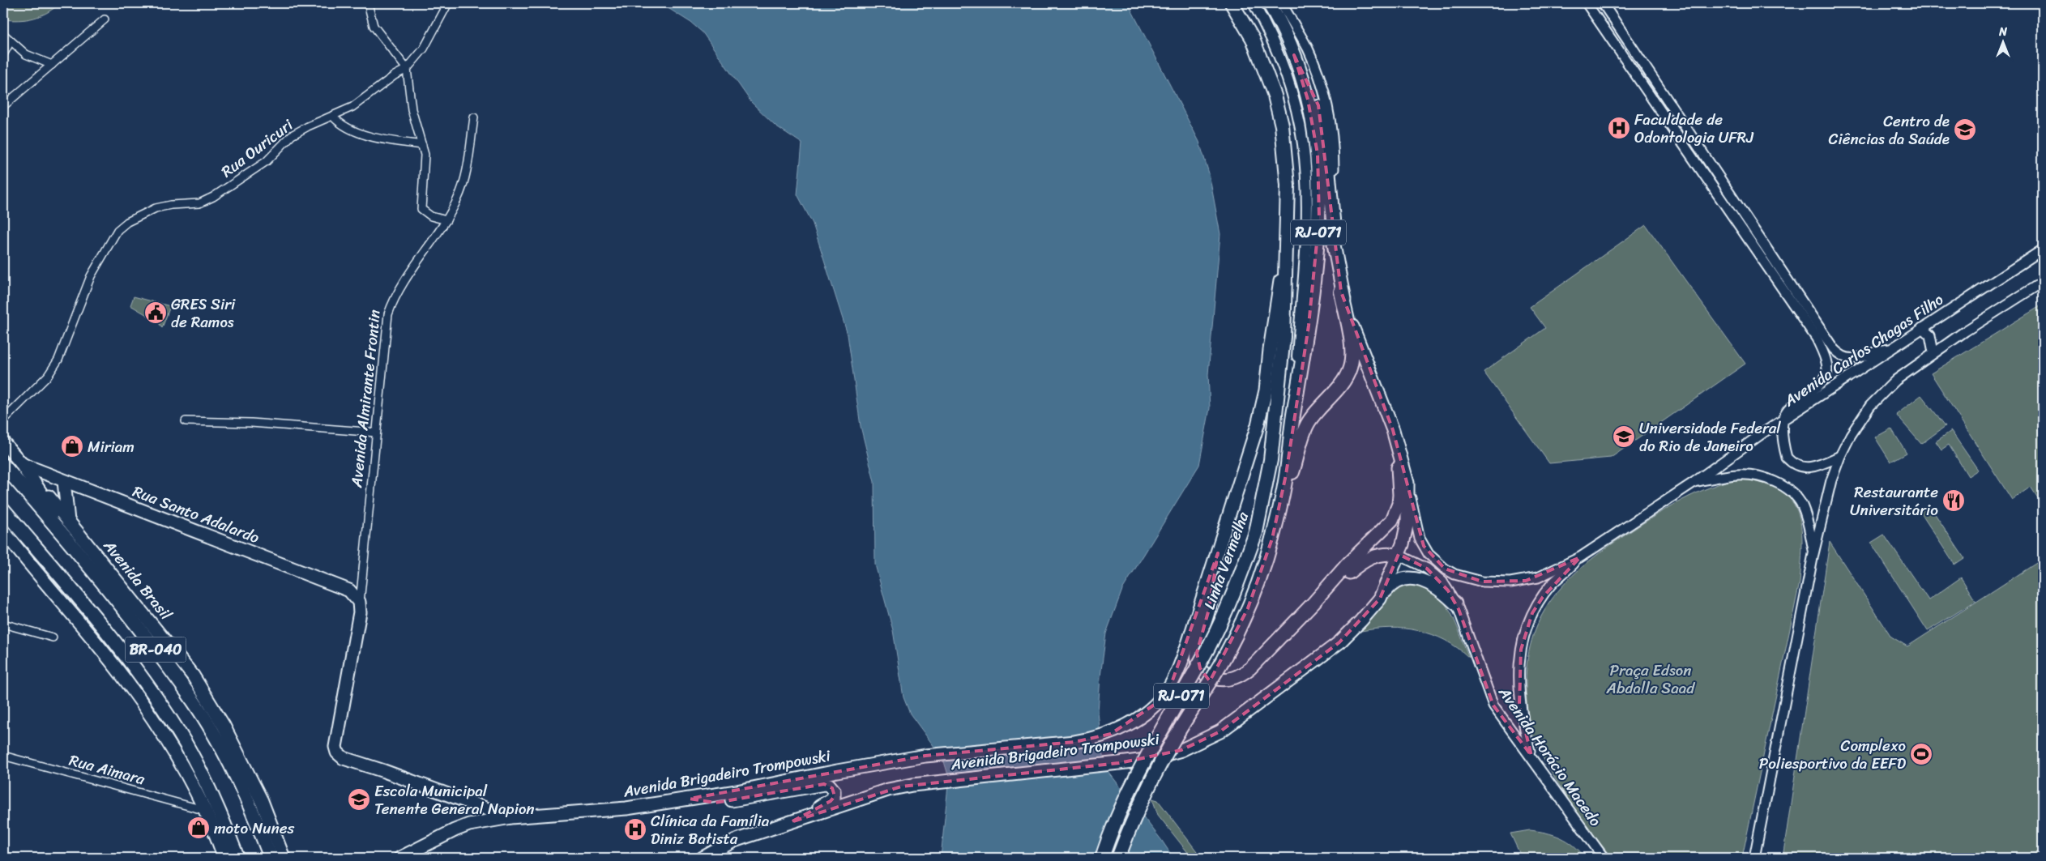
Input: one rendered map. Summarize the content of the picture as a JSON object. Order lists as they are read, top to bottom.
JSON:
{
  "streets": {
    "highway": [
      "RJ-071",
      "Avenida Almirante Frontin",
      "Rua Santo Adalardo",
      "Linha Vermelha",
      "Avenida Brasil",
      "BR-040",
      "Avenida Brigadeiro Trompowski"
    ],
    "street": [
      "Rua Ouricuri",
      "Avenida Carlos Chagas Filho",
      "Avenida Horácio Macedo",
      "Rua Aimara"
    ]
  },
  "crossings": [
    ["Avenida Carlos Chagas Filho", "Avenida Brigadeiro Trompowski"],
    ["Avenida Carlos Chagas Filho", "Avenida Horácio Macedo"],
    ["Avenida Almirante Frontin", "Rua Santo Adalardo"],
    ["Avenida Almirante Frontin", "Avenida Brigadeiro Trompowski"],
    ["Rua Santo Adalardo", "Avenida Brasil"],
    ["Linha Vermelha", "Avenida Brigadeiro Trompowski"],
    ["Avenida Brigadeiro Trompowski", "Avenida Horácio Macedo"]
  ],
  "parks": ["Praça Edson Abdalla Saad"],
  "places": {
    "hospital": ["Faculdade de Odontologia UFRJ", "Clínica da Família Diniz Batista"],
    "school or university": ["Centro de Ciências da Saúde", "Universidade Federal do Rio de Janeiro", "Escola Municipal Tenente General Napion"],
    "public building": ["GRES Siri de Ramos"],
    "shop": ["Miriam", "moto Nunes"],
    "restaurant": ["Restaurante Universitário"],
    "sports": ["Complexo Poliesportivo da EEFD"]
  },
  "north": "top"
}
